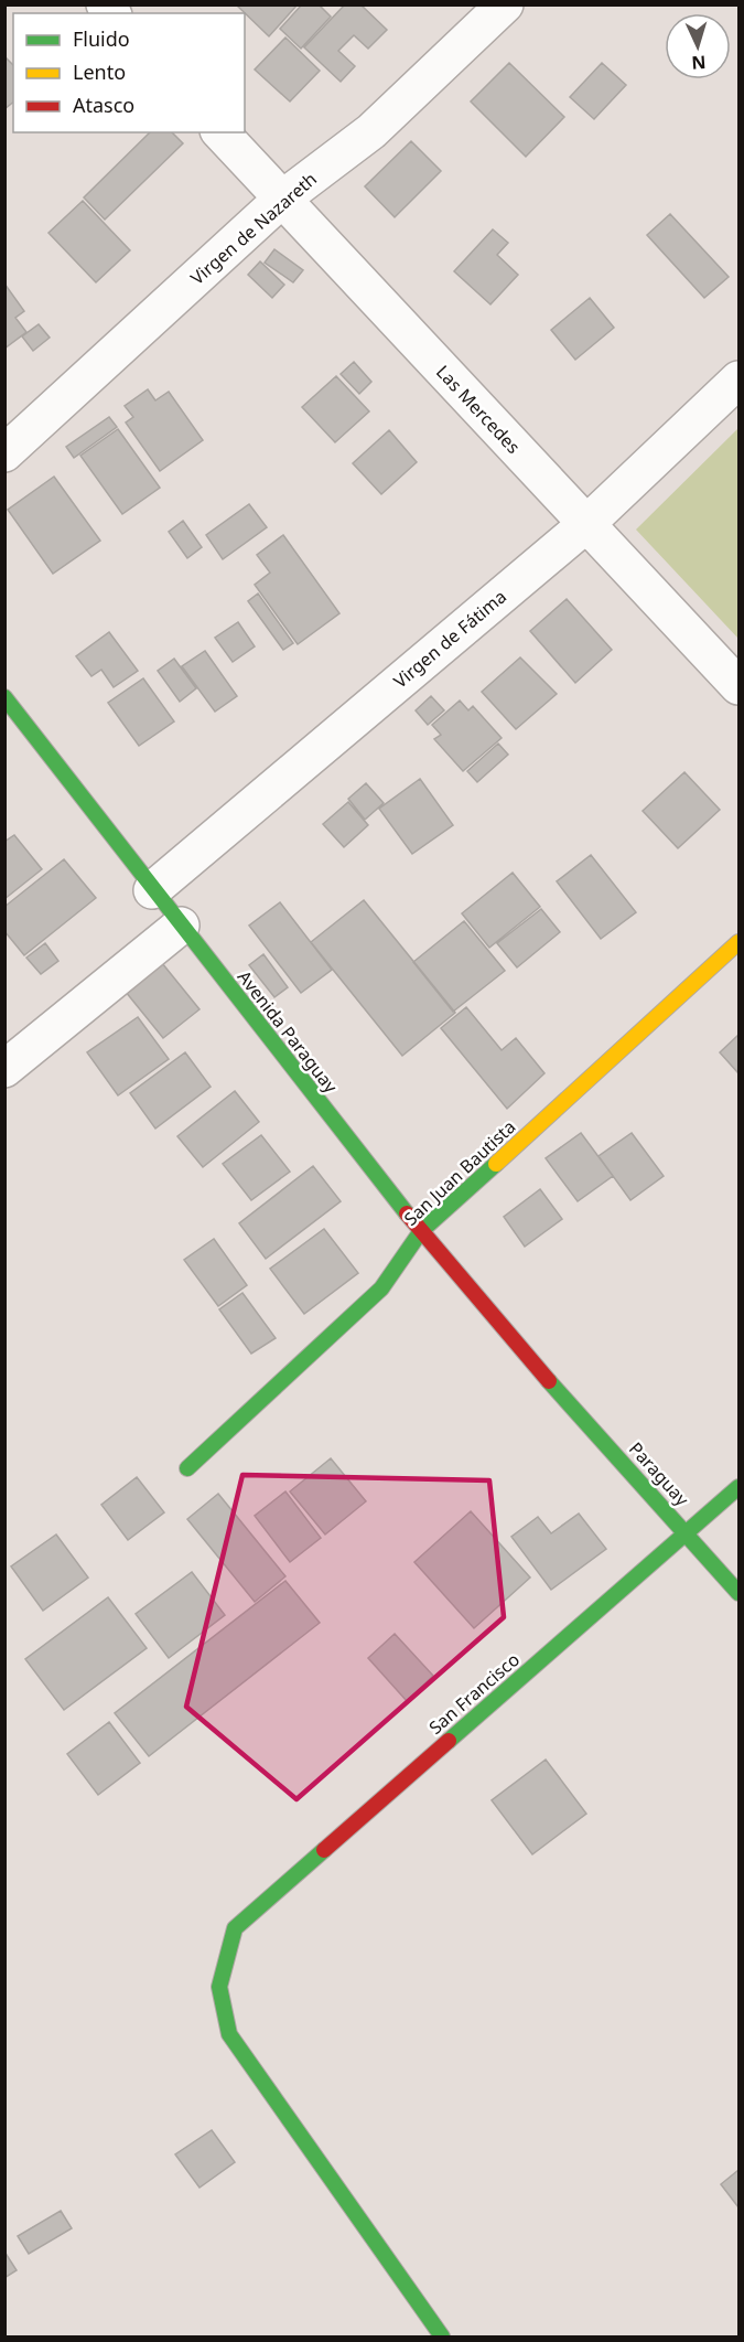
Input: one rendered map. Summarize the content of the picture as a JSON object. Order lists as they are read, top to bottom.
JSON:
{
  "streets": {
    "street": [
      "Virgen de Nazareth",
      "Las Mercedes",
      "Virgen de Fátima",
      "Avenida Paraguay",
      "San Juan Bautista",
      "Paraguay",
      "San Francisco"
    ]
  },
  "crossings": [
    ["Virgen de Nazareth", "Las Mercedes"],
    ["Las Mercedes", "Virgen de Fátima"],
    ["Virgen de Fátima", "Avenida Paraguay"],
    ["Avenida Paraguay", "San Juan Bautista"],
    ["Avenida Paraguay", "Paraguay"],
    ["Paraguay", "San Francisco"]
  ],
  "legend": ["Fluido", "Lento", "Atasco"],
  "north": "bottom"
}
